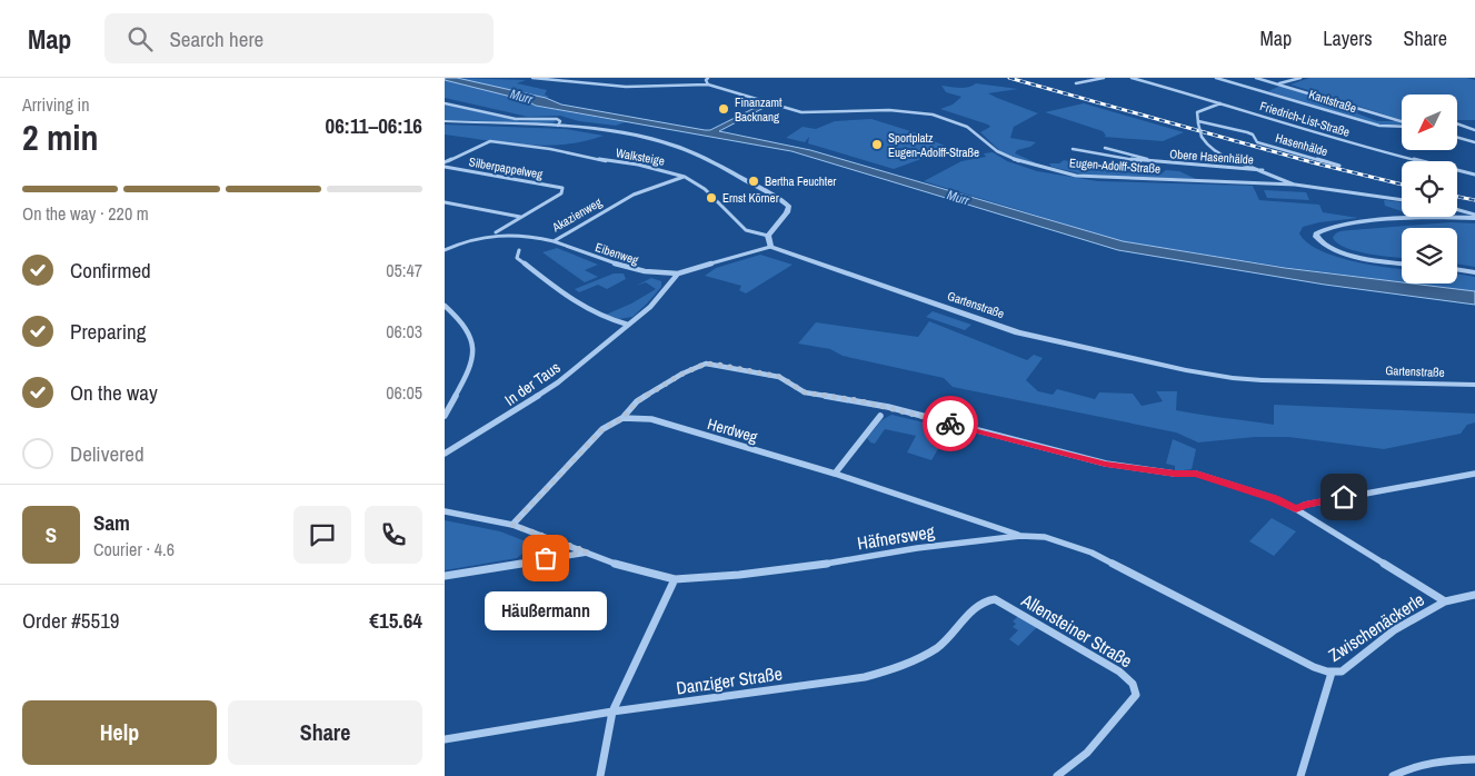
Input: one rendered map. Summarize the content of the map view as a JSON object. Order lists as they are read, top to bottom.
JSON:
{
  "streets": {
    "street": [
      "Kantstraße",
      "Friedrich-List-Straße",
      "Hasenhälde",
      "Walksteige",
      "Obere Hasenhälde",
      "Eugen-Adolff-Straße",
      "Silberpappelweg",
      "Akazienweg",
      "Eibenweg",
      "Gartenstraße",
      "In der Taus",
      "Herdweg",
      "Häfnersweg",
      "Zwischenäckerle",
      "Allensteiner Straße",
      "Danziger Straße"
    ]
  },
  "crossings": [
    ["Walksteige", "Akazienweg"],
    ["Akazienweg", "Eibenweg"],
    ["Eibenweg", "In der Taus"],
    ["Herdweg", "Häfnersweg"],
    ["Häfnersweg", "Zwischenäckerle"],
    ["Allensteiner Straße", "Danziger Straße"]
  ],
  "water": ["Murr"],
  "places": [
    "Finanzamt Backnang",
    "Sportplatz Eugen-Adolff-Straße",
    "Bertha Feuchter",
    "Ernst Körner",
    "Häußermann"
  ],
  "north": "bottom left",
  "page": {
    "header": "Map",
    "search": "Search here",
    "nav": ["Map", "Layers", "Share"],
    "heading": ["2 min", "Arriving in", "06:11–06:16"],
    "panel": [
      "Sam",
      "Courier · 4.6",
      "Order #5519",
      "€15.64"
    ],
    "bar": "On the way · 220 m",
    "list": [
      ["Confirmed", "05:47"],
      ["Preparing", "06:03"],
      ["On the way", "06:05"],
      "Delivered"
    ],
    "round": "S",
    "bubble": "Häußermann",
    "buttons": ["Help", "Share"]
  }
}
